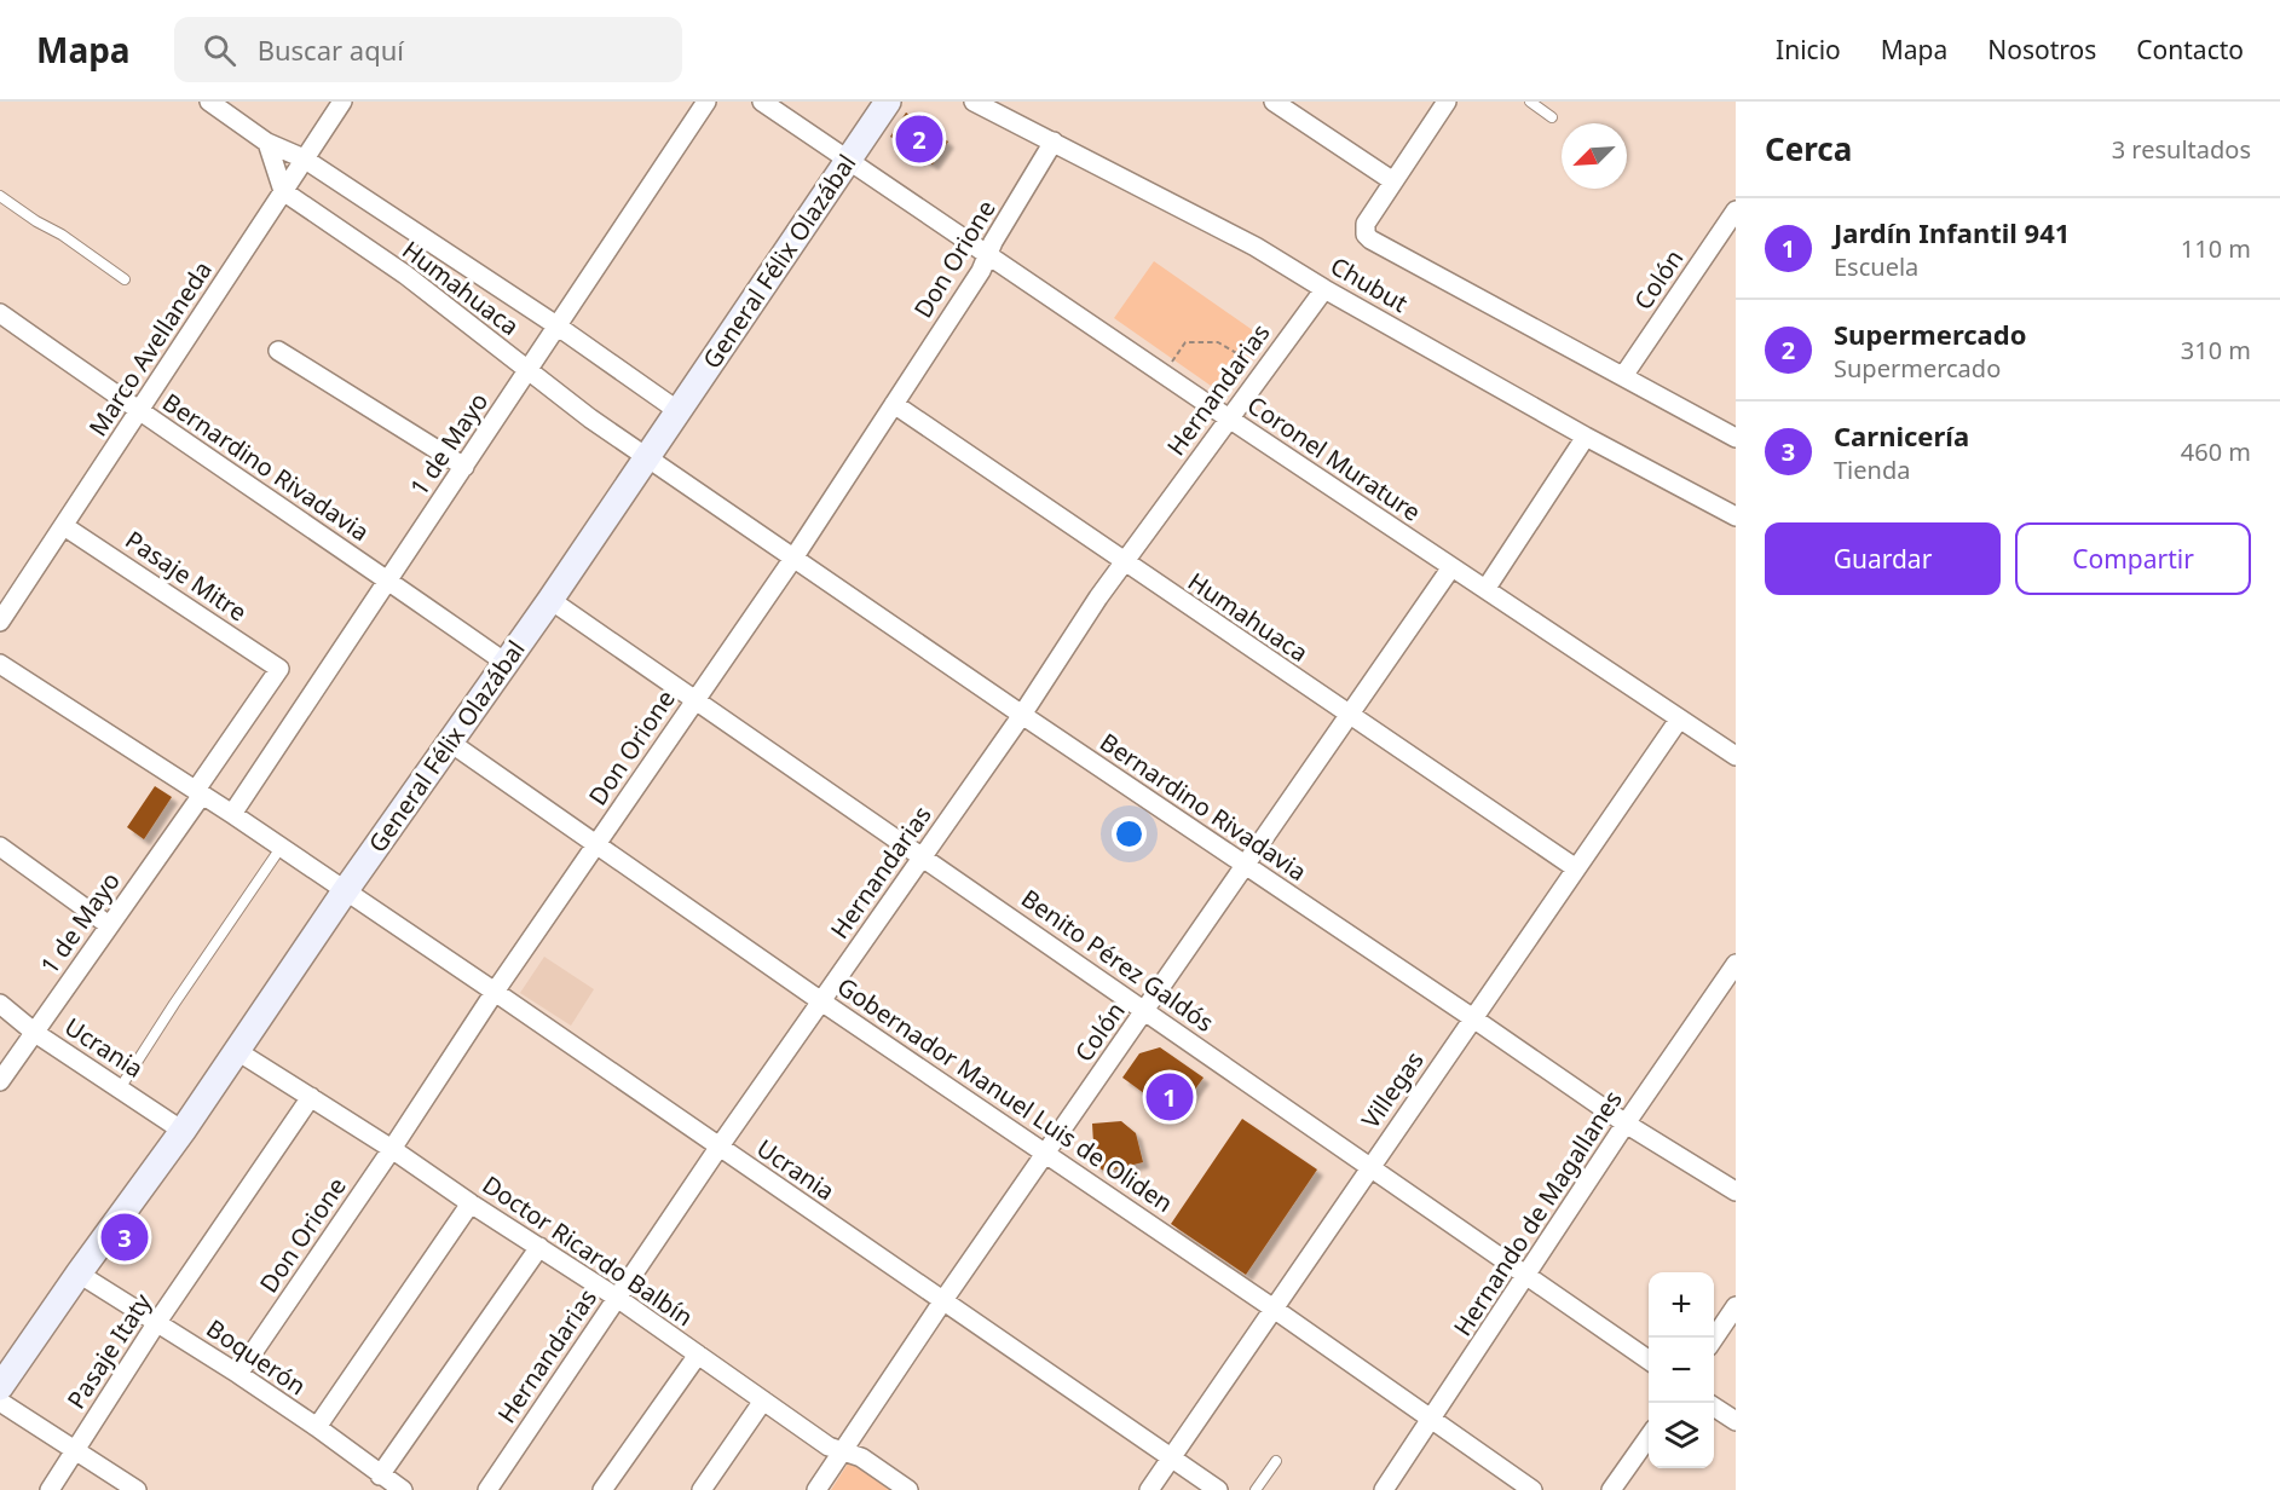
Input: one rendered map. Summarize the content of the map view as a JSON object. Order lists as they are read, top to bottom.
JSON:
{
  "streets": {
    "street": [
      "Don Orione",
      "General Félix Olazábal",
      "Colón",
      "Chubut",
      "Humahuaca",
      "Marco Avellaneda",
      "Hernandarias",
      "1 de Mayo",
      "Coronel Murature",
      "Bernardino Rivadavia",
      "Pasaje Mitre",
      "Benito Pérez Galdós",
      "Ucrania",
      "Villegas",
      "Gobernador Manuel Luis de Oliden",
      "Hernando de Magallanes",
      "Doctor Ricardo Balbín",
      "Pasaje Itaty",
      "Boquerón"
    ]
  },
  "crossings": [
    ["Don Orione", "Chubut"],
    ["Don Orione", "Humahuaca"],
    ["Don Orione", "Coronel Murature"],
    ["Don Orione", "Bernardino Rivadavia"],
    ["Don Orione", "Benito Pérez Galdós"],
    ["Don Orione", "Ucrania"],
    ["Don Orione", "Gobernador Manuel Luis de Oliden"],
    ["Don Orione", "Doctor Ricardo Balbín"],
    ["Don Orione", "Boquerón"],
    ["General Félix Olazábal", "Humahuaca"],
    ["General Félix Olazábal", "Coronel Murature"],
    ["General Félix Olazábal", "Bernardino Rivadavia"],
    ["General Félix Olazábal", "Benito Pérez Galdós"],
    ["General Félix Olazábal", "Ucrania"],
    ["General Félix Olazábal", "Gobernador Manuel Luis de Oliden"],
    ["General Félix Olazábal", "Doctor Ricardo Balbín"],
    ["General Félix Olazábal", "Boquerón"],
    ["Colón", "Chubut"],
    ["Colón", "Humahuaca"],
    ["Colón", "Coronel Murature"],
    ["Colón", "Bernardino Rivadavia"],
    ["Colón", "Benito Pérez Galdós"],
    ["Colón", "Ucrania"],
    ["Colón", "Gobernador Manuel Luis de Oliden"],
    ["Colón", "Doctor Ricardo Balbín"],
    ["Chubut", "Hernandarias"],
    ["Humahuaca", "Marco Avellaneda"],
    ["Humahuaca", "Hernandarias"],
    ["Humahuaca", "1 de Mayo"],
    ["Humahuaca", "Bernardino Rivadavia"],
    ["Humahuaca", "Villegas"],
    ["Marco Avellaneda", "Bernardino Rivadavia"],
    ["Marco Avellaneda", "Pasaje Mitre"],
    ["Hernandarias", "Coronel Murature"],
    ["Hernandarias", "Bernardino Rivadavia"],
    ["Hernandarias", "Benito Pérez Galdós"],
    ["Hernandarias", "Ucrania"],
    ["Hernandarias", "Gobernador Manuel Luis de Oliden"],
    ["Hernandarias", "Doctor Ricardo Balbín"],
    ["1 de Mayo", "Bernardino Rivadavia"],
    ["1 de Mayo", "Pasaje Mitre"],
    ["1 de Mayo", "Ucrania"],
    ["Coronel Murature", "Villegas"],
    ["Bernardino Rivadavia", "Villegas"],
    ["Bernardino Rivadavia", "Hernando de Magallanes"],
    ["Benito Pérez Galdós", "Villegas"],
    ["Benito Pérez Galdós", "Hernando de Magallanes"],
    ["Ucrania", "Villegas"],
    ["Villegas", "Gobernador Manuel Luis de Oliden"],
    ["Gobernador Manuel Luis de Oliden", "Hernando de Magallanes"],
    ["Doctor Ricardo Balbín", "Pasaje Itaty"],
    ["Pasaje Itaty", "Boquerón"]
  ],
  "north": "bottom left",
  "page": {
    "header": "Mapa",
    "search": "Buscar aquí",
    "nav": [
      "Inicio",
      "Mapa",
      "Nosotros",
      "Contacto"
    ],
    "heading": ["Cerca", "3 resultados"],
    "pins": ["2", "1", "3"],
    "list": [
      {
        "mark": "1",
        "name": "Jardín Infantil 941",
        "note": "Escuela",
        "value": "110 m"
      },
      {
        "mark": "2",
        "name": "Supermercado",
        "note": "Supermercado",
        "value": "310 m"
      },
      {
        "mark": "3",
        "name": "Carnicería",
        "note": "Tienda",
        "value": "460 m"
      }
    ],
    "buttons": ["Guardar", "Compartir"],
    "map_buttons": ["+", "−"]
  }
}
